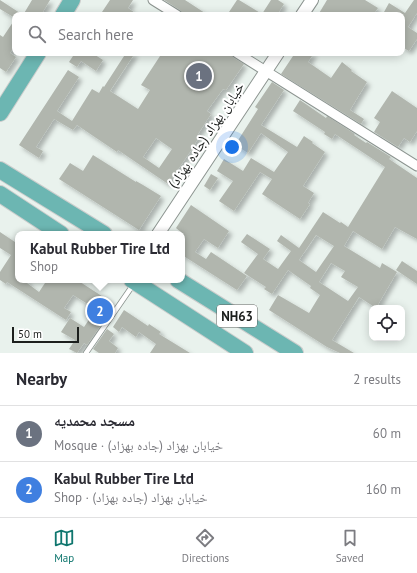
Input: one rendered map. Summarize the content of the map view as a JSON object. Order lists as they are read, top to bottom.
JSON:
{
  "streets": {
    "highway": ["NH63"],
    "street": ["خیابان بهزاد (جاده بهزاد)"]
  },
  "scale_bar": "50 m",
  "page": {
    "search": "Search here",
    "pins": ["1", "2"],
    "popup": ["Kabul Rubber Tire Ltd", "Shop"],
    "scale": "50 m",
    "heading": ["Nearby", "2 results"],
    "list": [
      {
        "mark": "1",
        "name": "مسجد محمدیه",
        "note": "Mosque · خیابان بهزاد (جاده بهزاد)",
        "value": "60 m"
      },
      {
        "mark": "2",
        "name": "Kabul Rubber Tire Ltd",
        "note": "Shop · خیابان بهزاد (جاده بهزاد)",
        "value": "160 m"
      }
    ],
    "nav": ["Map", "Directions", "Saved"]
  }
}
